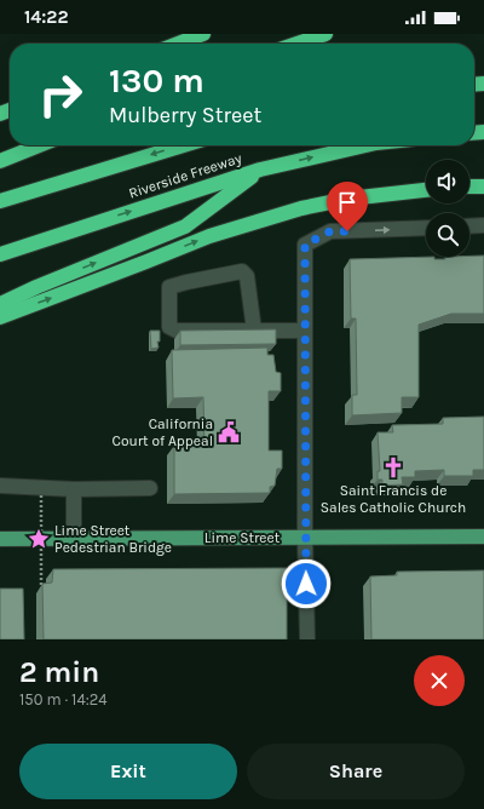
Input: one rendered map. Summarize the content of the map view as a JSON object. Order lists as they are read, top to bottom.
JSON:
{
  "streets": {
    "highway": ["Riverside Freeway"],
    "main road": ["Lime Street"]
  },
  "places": {
    "public building": ["California Court of Appeal"],
    "church": ["Saint Francis de Sales Catholic Church"],
    "place": ["Lime Street Pedestrian Bridge"]
  },
  "page": {
    "status": "14:22",
    "turn": ["130 m", "Mulberry Street"],
    "heading": ["2 min", "150 m · 14:24"],
    "buttons": ["Exit", "Share"]
  }
}
